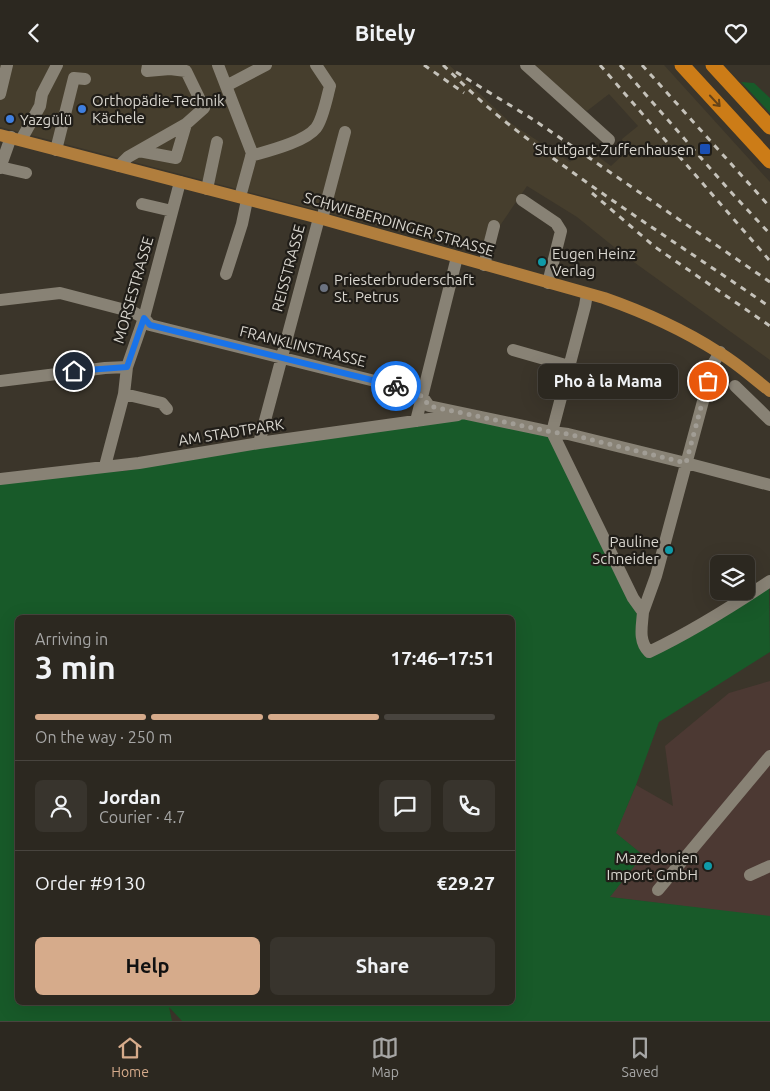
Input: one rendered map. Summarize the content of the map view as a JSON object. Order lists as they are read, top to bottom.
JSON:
{
  "streets": {
    "main road": ["SCHWIEBERDINGER STRASSE"],
    "street": [
      "REISSTRASSE",
      "MORSESTRASSE",
      "FRANKLINSTRASSE",
      "AM STADTPARK"
    ]
  },
  "crossings": [
    ["SCHWIEBERDINGER STRASSE", "REISSTRASSE"],
    ["SCHWIEBERDINGER STRASSE", "MORSESTRASSE"],
    ["REISSTRASSE", "FRANKLINSTRASSE"],
    ["REISSTRASSE", "AM STADTPARK"],
    ["MORSESTRASSE", "FRANKLINSTRASSE"],
    ["MORSESTRASSE", "AM STADTPARK"],
    ["FRANKLINSTRASSE", "AM STADTPARK"]
  ],
  "places": {
    "other": [
      "Orthopädie-Technik Kächele",
      "Yazgülü",
      "Eugen Heinz Verlag",
      "Priesterbruderschaft St. Petrus",
      "Pho à la Mama",
      "Pauline Schneider",
      "Mazedonien Import GmbH"
    ],
    "transit": ["Stuttgart-Zuffenhausen"]
  },
  "page": {
    "header": "Bitely",
    "bubble": "Pho à la Mama",
    "heading": ["3 min", "Arriving in", "17:46–17:51"],
    "panel": [
      "Jordan",
      "Courier · 4.7",
      "Order #9130",
      "€29.27"
    ],
    "bar": "On the way · 250 m",
    "buttons": ["Help", "Share"],
    "tabs": ["Home", "Map", "Saved"]
  }
}
